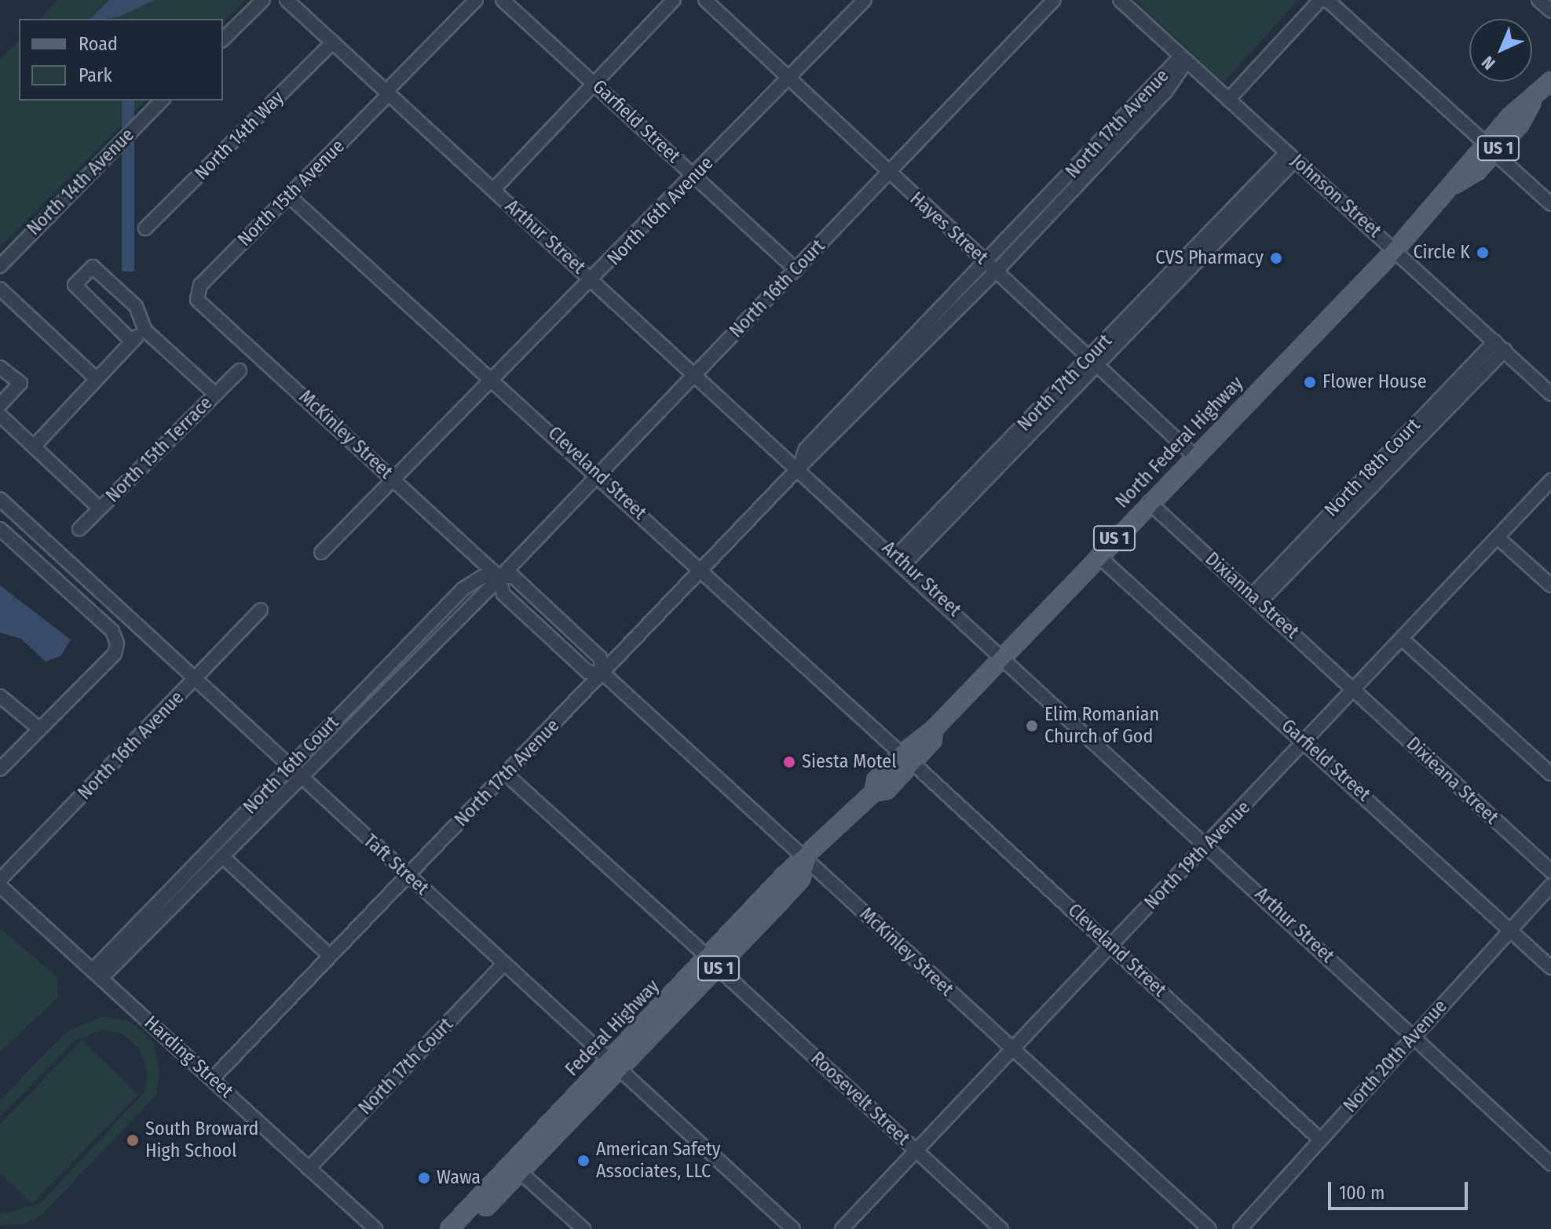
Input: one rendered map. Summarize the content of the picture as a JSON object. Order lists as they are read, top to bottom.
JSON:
{
  "streets": {
    "main road": ["US 1", "North Federal Highway", "Federal Highway"],
    "street": [
      "Garfield Street",
      "North 17th Avenue",
      "North 14th Way",
      "North 14th Avenue",
      "North 15th Avenue",
      "Johnson Street",
      "North 16th Avenue",
      "Hayes Street",
      "Arthur Street",
      "North 16th Court",
      "North 17th Court",
      "McKinley Street",
      "North 15th Terrace",
      "North 18th Court",
      "Cleveland Street",
      "Dixianna Street",
      "Dixieana Street",
      "North 19th Avenue",
      "Taft Street",
      "North 20th Avenue",
      "Harding Street",
      "Roosevelt Street"
    ]
  },
  "crossings": [
    ["Garfield Street", "North 16th Avenue"],
    ["Garfield Street", "North 16th Court"],
    ["Garfield Street", "North Federal Highway"],
    ["Garfield Street", "North 19th Avenue"],
    ["Garfield Street", "North 20th Avenue"],
    ["North 17th Avenue", "Johnson Street"],
    ["North 17th Avenue", "Hayes Street"],
    ["North 17th Avenue", "Arthur Street"],
    ["North 17th Avenue", "McKinley Street"],
    ["North 17th Avenue", "Cleveland Street"],
    ["North 17th Avenue", "Taft Street"],
    ["North 17th Avenue", "Harding Street"],
    ["North 17th Avenue", "Roosevelt Street"],
    ["North 14th Way", "Arthur Street"],
    ["North 15th Avenue", "Arthur Street"],
    ["North 15th Avenue", "McKinley Street"],
    ["North 15th Avenue", "Cleveland Street"],
    ["Johnson Street", "North 17th Court"],
    ["Johnson Street", "North Federal Highway"],
    ["Johnson Street", "North 18th Court"],
    ["North 16th Avenue", "Hayes Street"],
    ["North 16th Avenue", "Arthur Street"],
    ["North 16th Avenue", "McKinley Street"],
    ["North 16th Avenue", "Cleveland Street"],
    ["North 16th Avenue", "Taft Street"],
    ["Hayes Street", "North 16th Court"],
    ["Hayes Street", "North 17th Court"],
    ["Hayes Street", "North Federal Highway"],
    ["Arthur Street", "North 16th Court"],
    ["Arthur Street", "North 17th Court"],
    ["Arthur Street", "North Federal Highway"],
    ["Arthur Street", "North 19th Avenue"],
    ["Arthur Street", "North 20th Avenue"],
    ["North 16th Court", "McKinley Street"],
    ["North 16th Court", "Cleveland Street"],
    ["North 16th Court", "Taft Street"],
    ["North 16th Court", "Harding Street"],
    ["North 17th Court", "Taft Street"],
    ["North 17th Court", "Harding Street"],
    ["McKinley Street", "North 19th Avenue"],
    ["McKinley Street", "Federal Highway"],
    ["North Federal Highway", "Dixianna Street"],
    ["North Federal Highway", "Federal Highway"],
    ["North 18th Court", "Dixianna Street"],
    ["Cleveland Street", "North 19th Avenue"],
    ["Cleveland Street", "Federal Highway"],
    ["Cleveland Street", "North 20th Avenue"],
    ["Dixianna Street", "Dixieana Street"],
    ["Dixianna Street", "North 19th Avenue"],
    ["Dixieana Street", "North 19th Avenue"],
    ["North 19th Avenue", "Roosevelt Street"],
    ["Taft Street", "Federal Highway"],
    ["Federal Highway", "Roosevelt Street"]
  ],
  "places": [
    "Circle K",
    "CVS Pharmacy",
    "Flower House",
    "Elim Romanian Church of God",
    "Siesta Motel",
    "South Broward High School",
    "American Safety Associates, LLC",
    "Wawa"
  ],
  "legend": ["Road", "Park"],
  "scale_bar": "100 m",
  "north": "bottom left"
}
